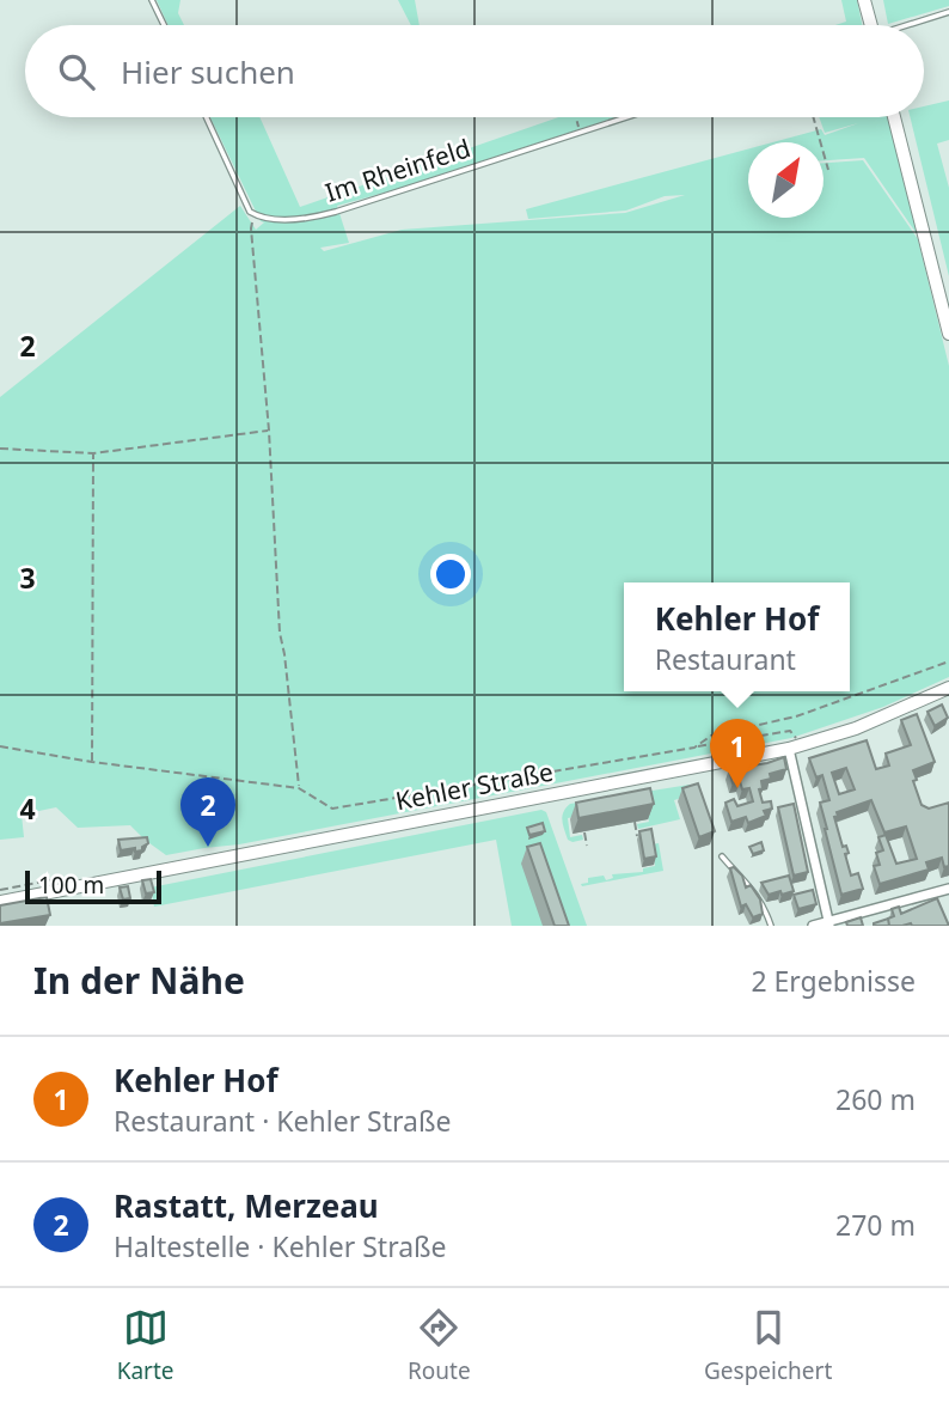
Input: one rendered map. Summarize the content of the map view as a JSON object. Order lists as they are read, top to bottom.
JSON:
{
  "streets": {
    "main road": ["Kehler Straße"],
    "lane": ["Im Rheinfeld"]
  },
  "scale_bar": "100 m",
  "north": "top right",
  "page": {
    "search": "Hier suchen",
    "popup": ["Kehler Hof", "Restaurant"],
    "pins": ["1", "2"],
    "scale": "100 m",
    "heading": ["In der Nähe", "2 Ergebnisse"],
    "list": [
      {
        "mark": "1",
        "name": "Kehler Hof",
        "note": "Restaurant · Kehler Straße",
        "value": "260 m"
      },
      {
        "mark": "2",
        "name": "Rastatt, Merzeau",
        "note": "Haltestelle · Kehler Straße",
        "value": "270 m"
      }
    ],
    "nav": ["Karte", "Route", "Gespeichert"]
  },
  "grid": {
    "rows": ["2", "3", "4"]
  }
}
